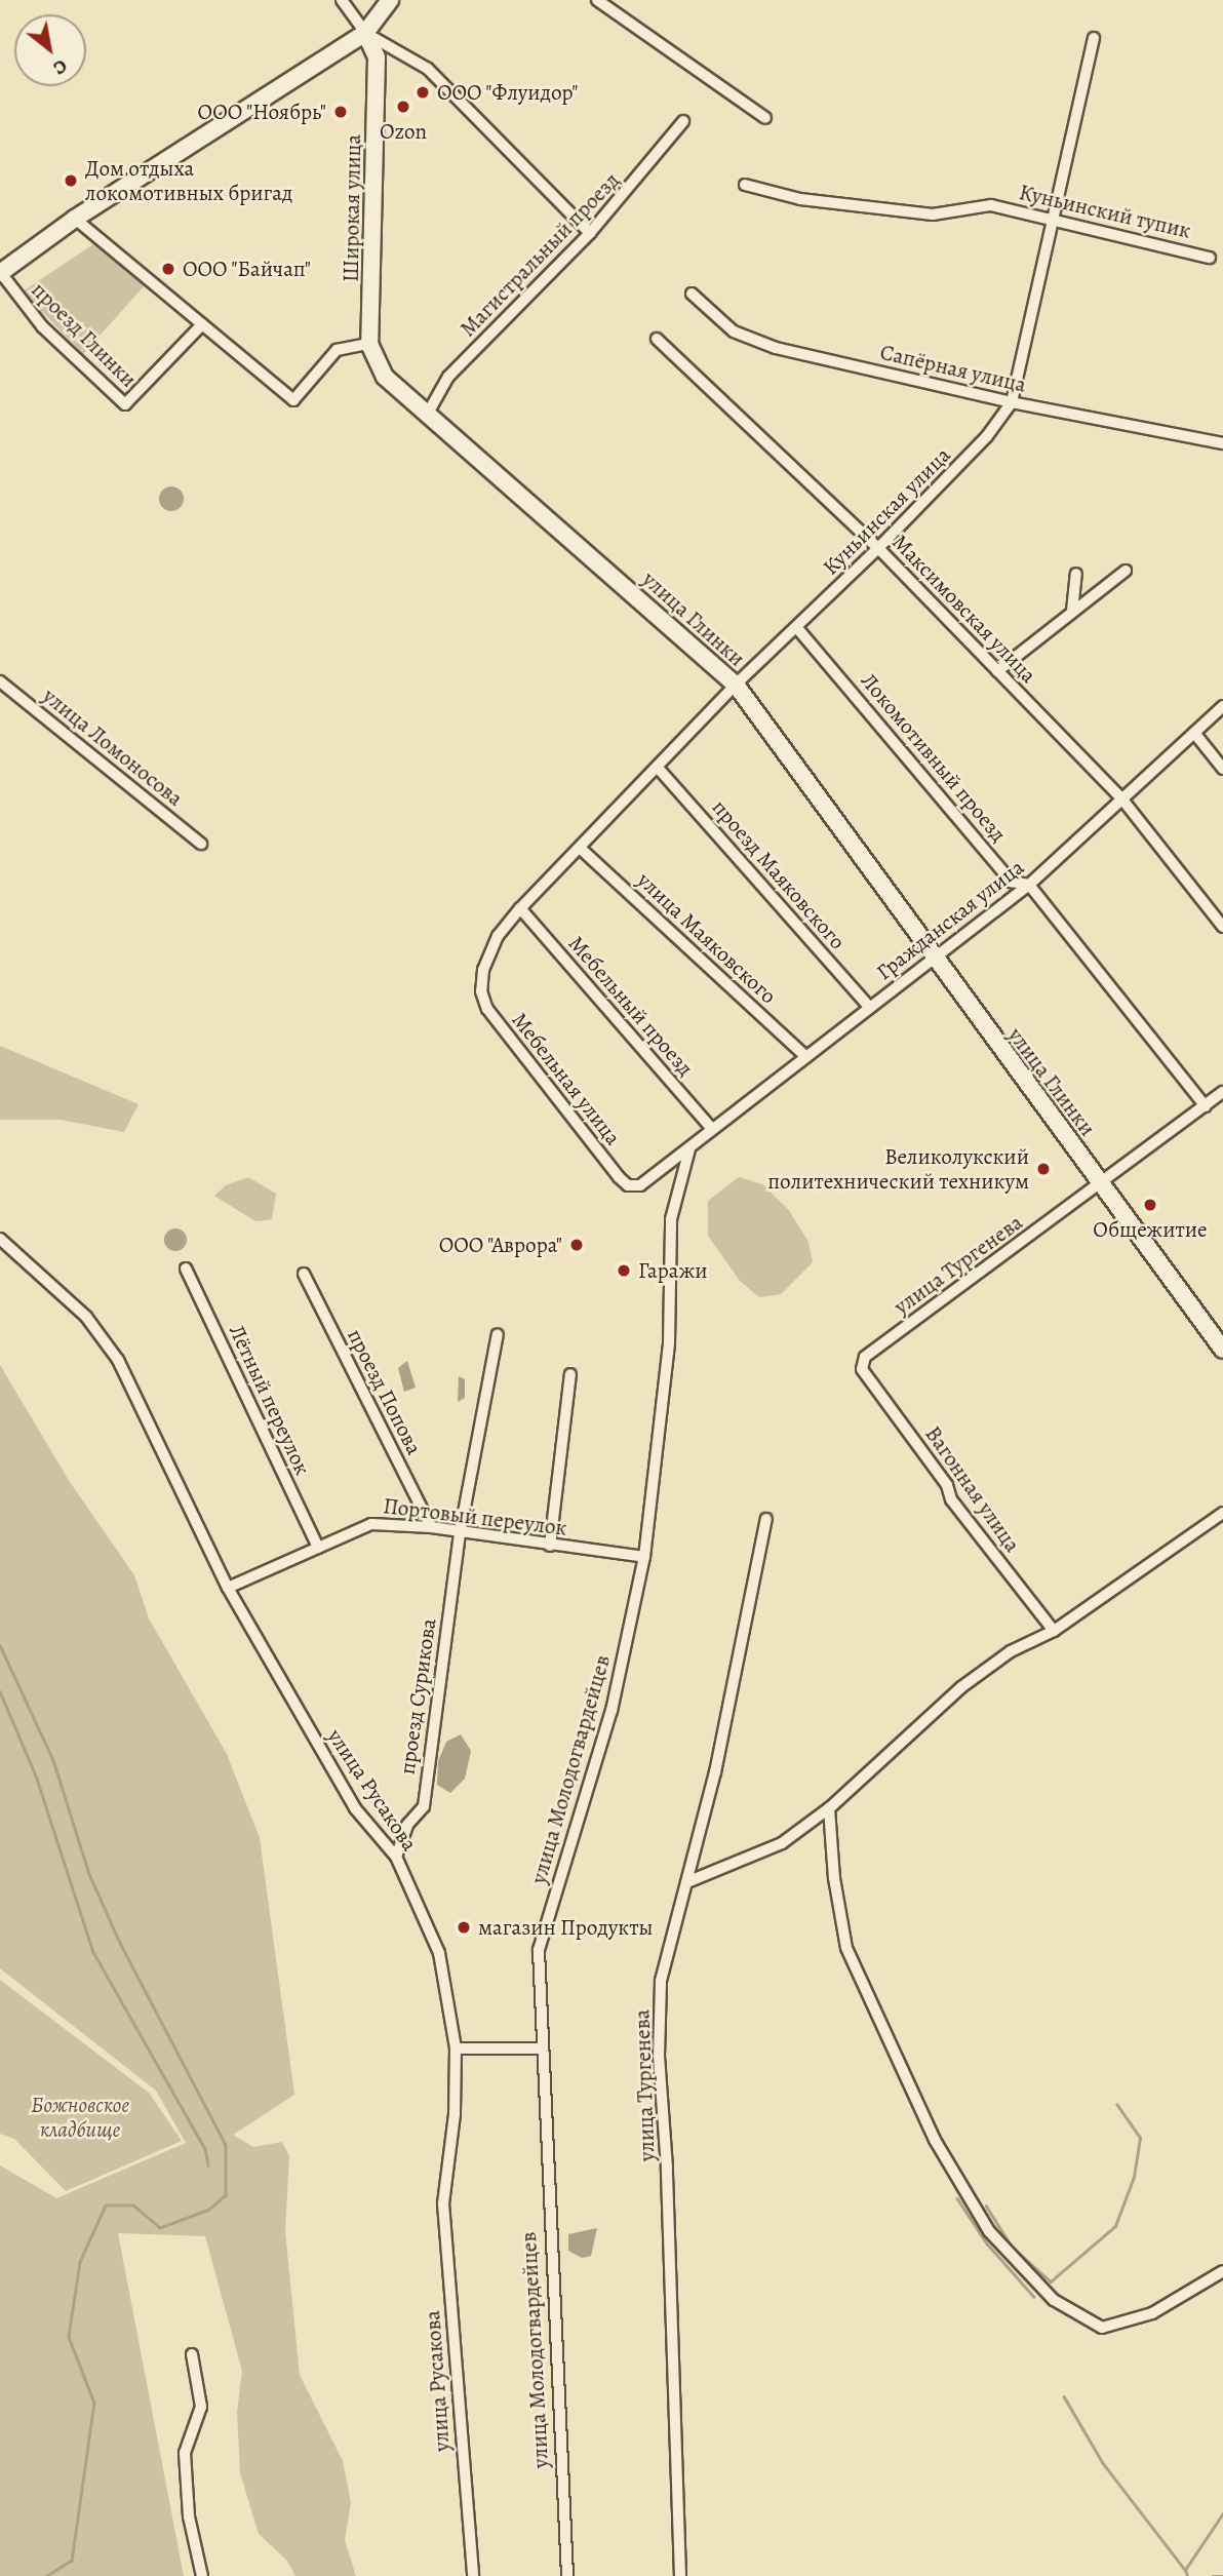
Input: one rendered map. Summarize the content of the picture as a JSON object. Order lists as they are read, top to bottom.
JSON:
{
  "streets": {
    "street": [
      "Широкая улица",
      "Куньинский тупик",
      "Магистральный проезд",
      "проезд Глинки",
      "Сапёрная улица",
      "Куньинская улица",
      "Максимовская улица",
      "улица Глинки",
      "улица Ломоносова",
      "Локомотивный проезд",
      "проезд Маяковского",
      "Гражданская улица",
      "улица Маяковского",
      "Мебельный проезд",
      "Мебельная улица",
      "улица Тургенева",
      "проезд Попова",
      "Лётный переулок",
      "Вагонная улица",
      "Портовый переулок",
      "проезд Сурикова",
      "улица Молодогвардейцев",
      "улица Русакова"
    ]
  },
  "crossings": [
    ["Широкая улица", "улица Глинки"],
    ["Куньинский тупик", "Куньинская улица"],
    ["Магистральный проезд", "улица Глинки"],
    ["Сапёрная улица", "Куньинская улица"],
    ["Куньинская улица", "Максимовская улица"],
    ["Куньинская улица", "улица Глинки"],
    ["Куньинская улица", "Локомотивный проезд"],
    ["Куньинская улица", "проезд Маяковского"],
    ["Куньинская улица", "улица Маяковского"],
    ["Куньинская улица", "Мебельный проезд"],
    ["Куньинская улица", "Мебельная улица"],
    ["Максимовская улица", "Гражданская улица"],
    ["улица Глинки", "Гражданская улица"],
    ["улица Глинки", "улица Тургенева"],
    ["Локомотивный проезд", "Гражданская улица"],
    ["Локомотивный проезд", "улица Тургенева"],
    ["проезд Маяковского", "Гражданская улица"],
    ["Гражданская улица", "улица Маяковского"],
    ["Гражданская улица", "Мебельный проезд"],
    ["Гражданская улица", "Мебельная улица"],
    ["Гражданская улица", "улица Молодогвардейцев"],
    ["улица Тургенева", "Вагонная улица"],
    ["проезд Попова", "Портовый переулок"],
    ["Лётный переулок", "Портовый переулок"],
    ["Портовый переулок", "проезд Сурикова"],
    ["Портовый переулок", "улица Молодогвардейцев"],
    ["Портовый переулок", "улица Русакова"],
    ["проезд Сурикова", "улица Русакова"]
  ],
  "parks": ["Божновское кладбище"],
  "places": [
    "ООО \"Флуидор\"",
    "Ozon",
    "ООО \"Ноябрь\"",
    "Дом отдыха локомотивных бригад",
    "ООО \"Байчап\"",
    "Великолукский политехнический техникум",
    "Общежитие",
    "ООО \"Аврора\"",
    "Гаражи",
    "магазин Продукты"
  ],
  "north": "bottom right"
}
